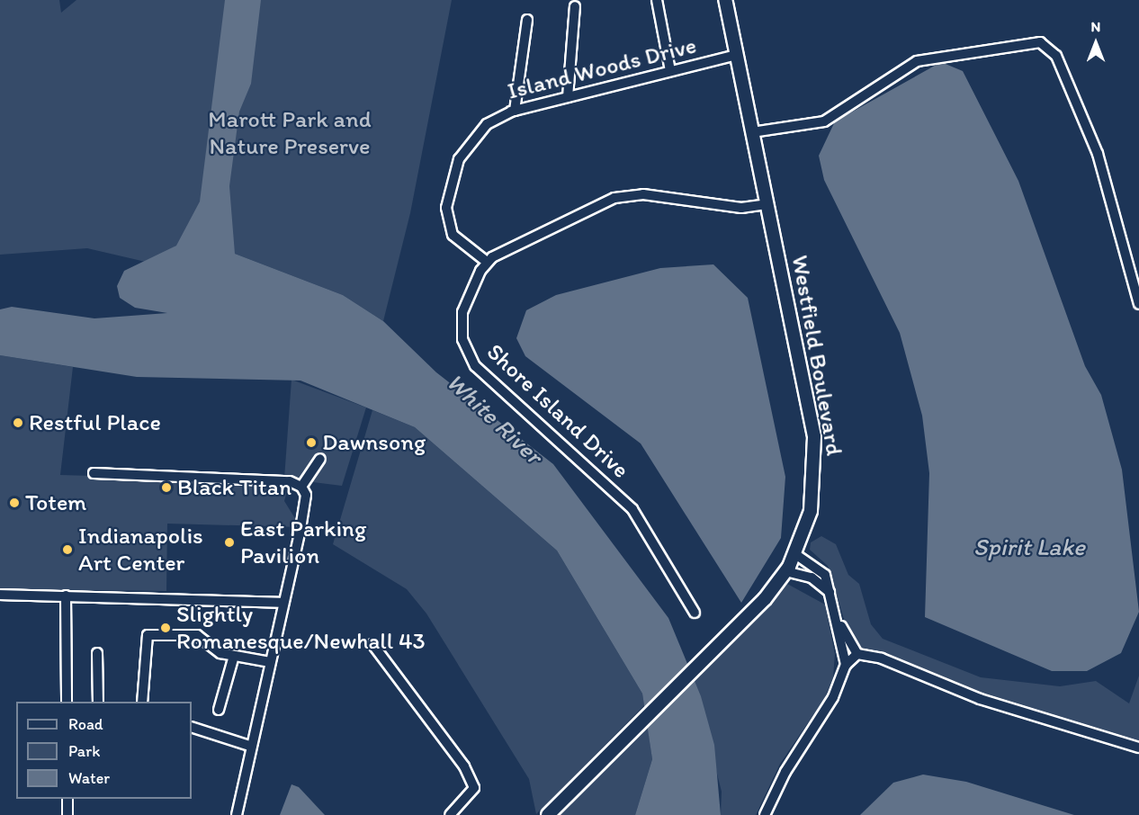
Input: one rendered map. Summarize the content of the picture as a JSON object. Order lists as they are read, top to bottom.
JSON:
{
  "streets": {
    "street": ["Island Woods Drive", "Westfield Boulevard", "Shore Island Drive"]
  },
  "crossings": [
    ["Island Woods Drive", "Westfield Boulevard"],
    ["Island Woods Drive", "Shore Island Drive"]
  ],
  "water": ["White River", "Spirit Lake"],
  "parks": ["Marott Park and Nature Preserve"],
  "places": [
    "Restful Place",
    "Dawnsong",
    "Black Titan",
    "Totem",
    "East Parking Pavilion",
    "Indianapolis Art Center",
    "Slightly Romanesque/Newhall 43"
  ],
  "legend": ["Road", "Park", "Water"],
  "north": "top"
}
